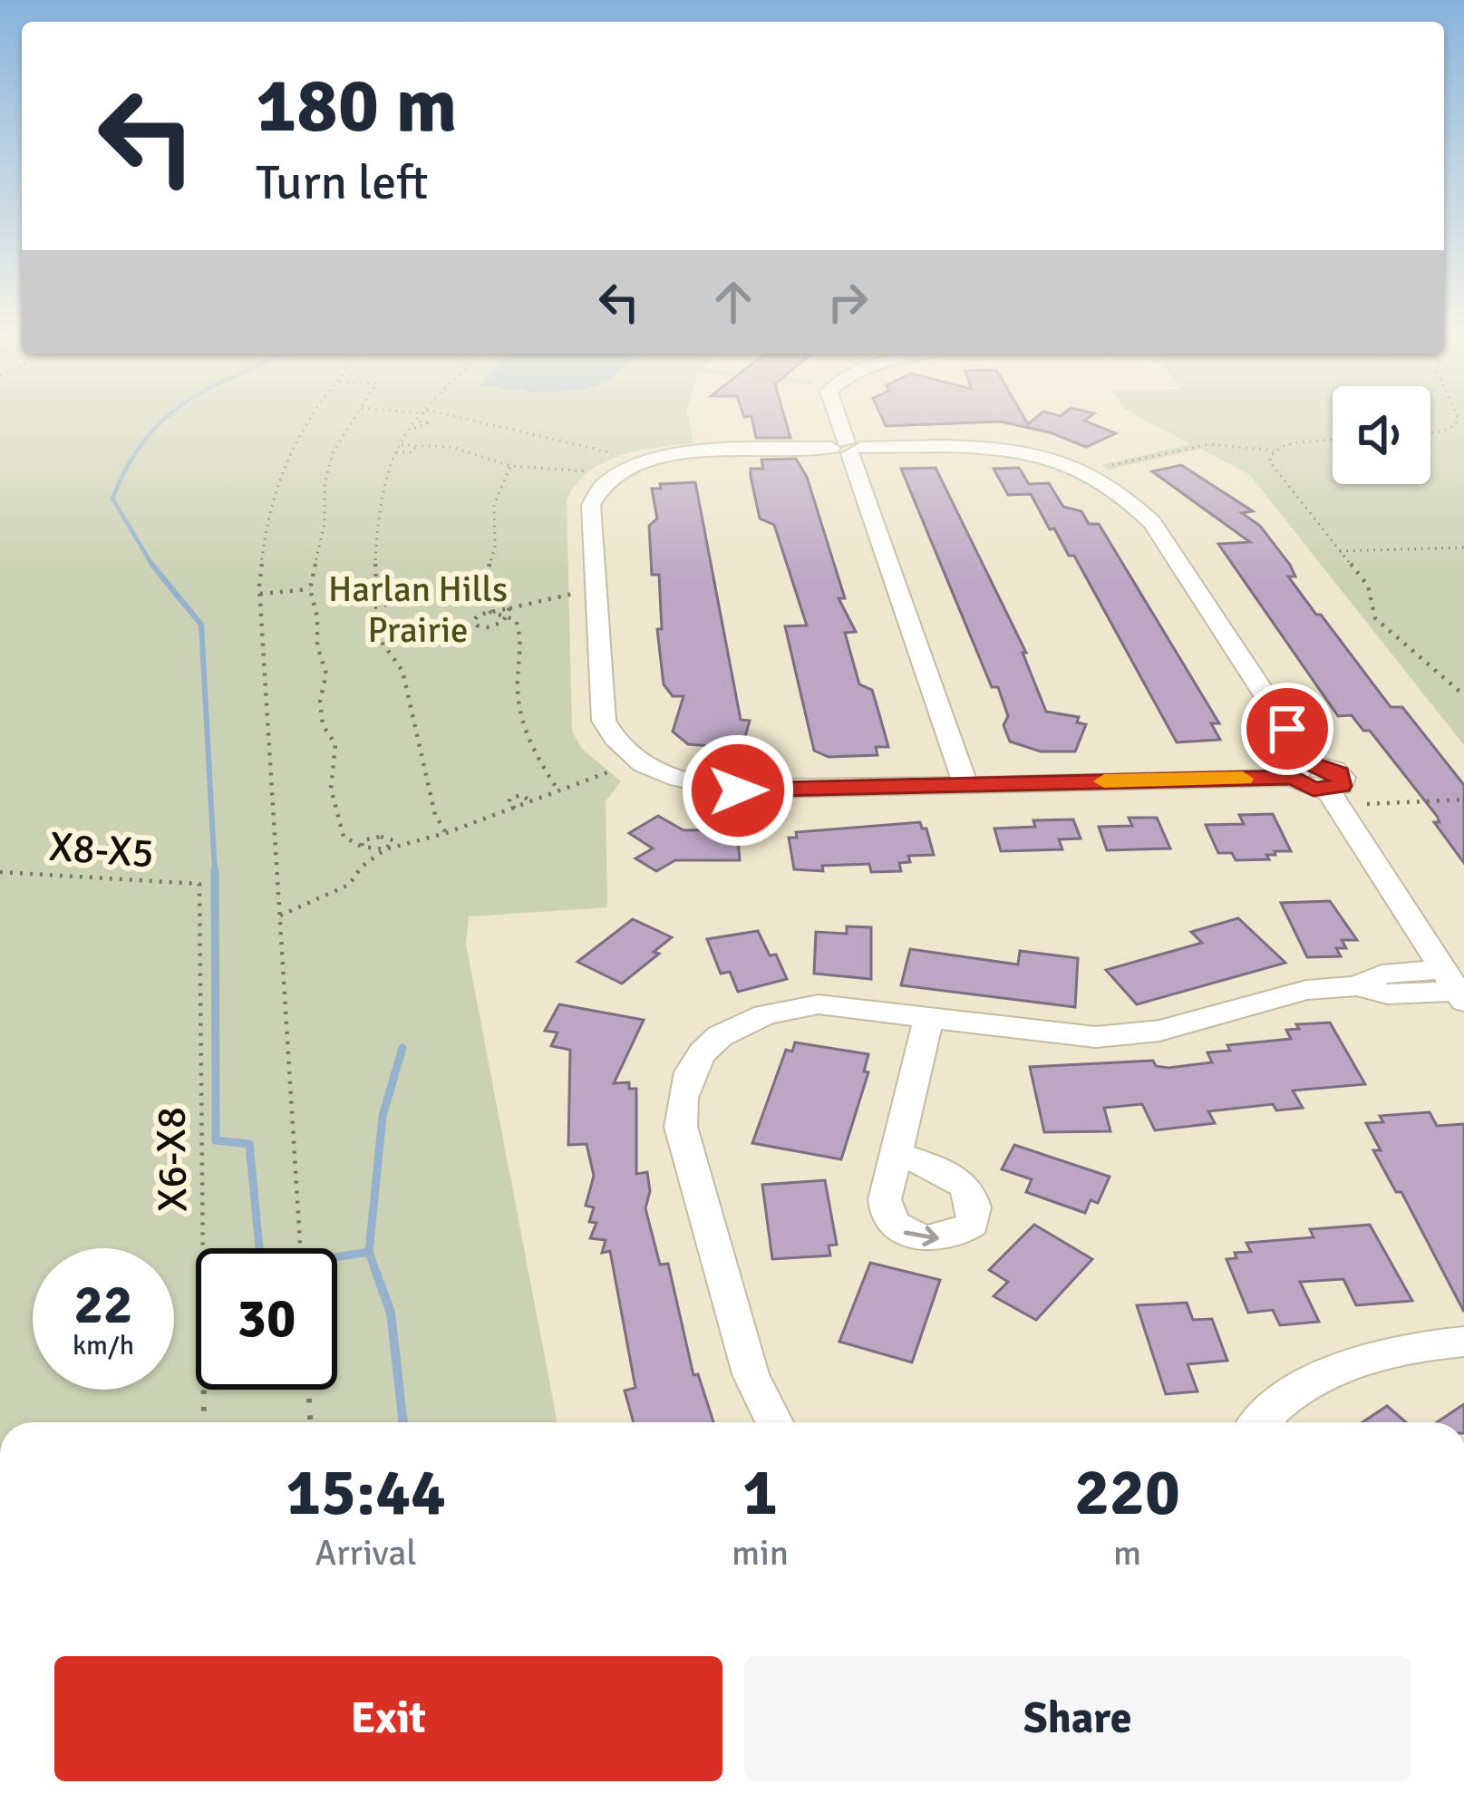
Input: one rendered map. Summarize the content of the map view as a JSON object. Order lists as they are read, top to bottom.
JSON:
{
  "streets": {
    "path": ["X8-X5", "X6-X8"]
  },
  "crossings": [
    ["X8-X5", "X6-X8"]
  ],
  "parks": ["Harlan Hills Prairie"],
  "page": {
    "turn": ["180 m", "Turn left"],
    "speed": "22 km/h",
    "limit": "30",
    "eta": [
      "15:44",
      "Arrival",
      "1",
      "min",
      "220",
      "m"
    ],
    "buttons": ["Exit", "Share"]
  }
}
